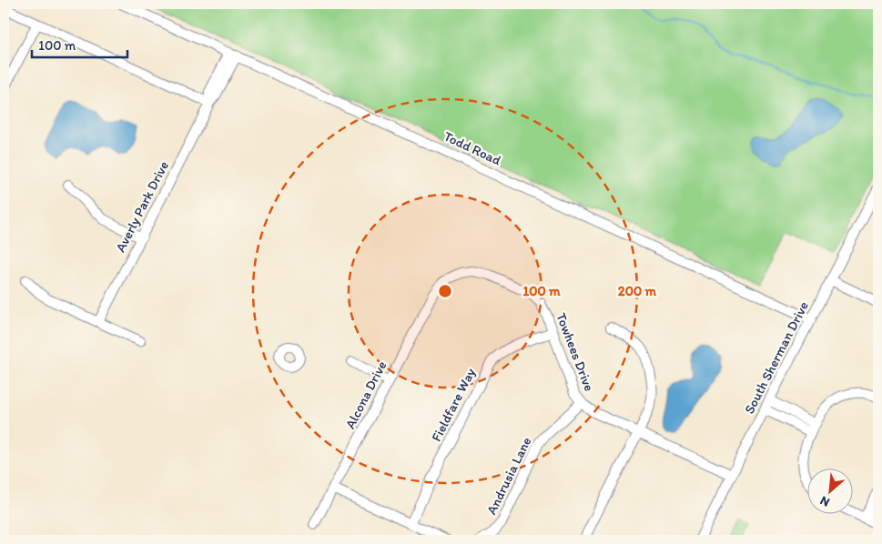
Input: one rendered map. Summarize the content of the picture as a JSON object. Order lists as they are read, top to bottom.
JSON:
{
  "streets": {
    "street": [
      "Todd Road",
      "Averly Park Drive",
      "Towhees Drive",
      "South Sherman Drive",
      "Alcona Drive",
      "Fieldfare Way",
      "Andrusia Lane"
    ]
  },
  "crossings": [
    ["Todd Road", "Averly Park Drive"],
    ["Todd Road", "South Sherman Drive"],
    ["Towhees Drive", "South Sherman Drive"],
    ["Towhees Drive", "Alcona Drive"],
    ["Towhees Drive", "Fieldfare Way"],
    ["Towhees Drive", "Andrusia Lane"]
  ],
  "scale_bar": "100 m",
  "north": "bottom left",
  "rings": ["100 m", "200 m"]
}
